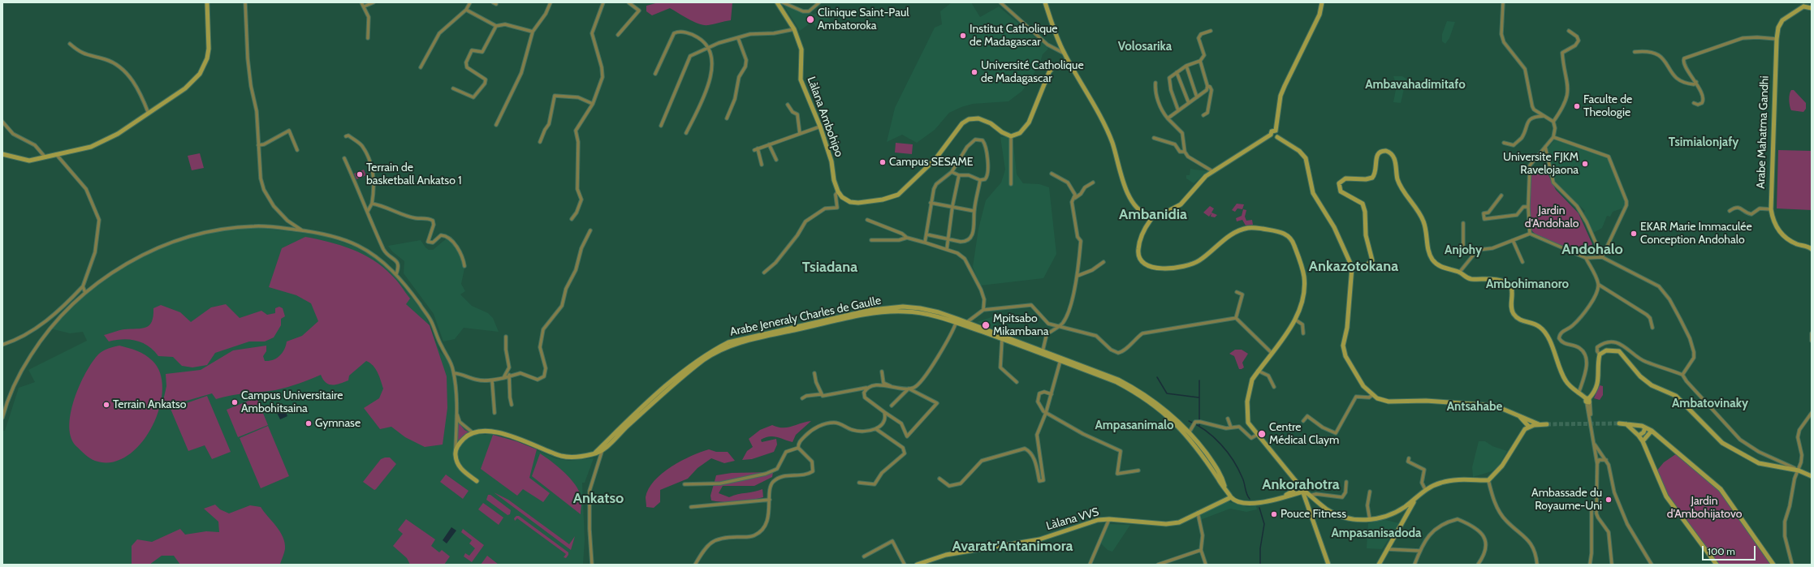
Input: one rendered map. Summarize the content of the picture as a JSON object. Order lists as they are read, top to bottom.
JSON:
{
  "streets": {
    "street": [
      "Làlana Ambohipo",
      "Arabe Mahatma Gandhi",
      "Arabe Jeneraly Charles de Gaulle",
      "Làlana VVS"
    ]
  },
  "crossings": [
    ["Arabe Jeneraly Charles de Gaulle", "Làlana VVS"]
  ],
  "districts": [
    "Volosarika",
    "Ambavahadimitafo",
    "Tsimialonjafy",
    "Ambanidia",
    "Andohalo",
    "Anjohy",
    "Ankazotokana",
    "Tsiadana",
    "Ambohimanoro",
    "Ambatovinaky",
    "Antsahabe",
    "Ampasanimalo",
    "Ankorahotra",
    "Ankatso",
    "Ampasanisadoda",
    "Avaratr'Antanimora"
  ],
  "parks": ["Jardin d'Andohalo", "Jardin d'Ambohijatovo"],
  "places": [
    "Clinique Saint-Paul Ambatoroka",
    "Institut Catholique de Madagascar",
    "Université Catholique de Madagascar",
    "Faculte de Theologie",
    "Campus SESAME",
    "Universite FJKM Ravelojaona",
    "Terrain de basketball Ankatso 1",
    "EKAR Marie Immaculée Conception Andohalo",
    "Mpitsabo Mikambana",
    "Campus Universitaire Ambohitsaina",
    "Terrain Ankatso",
    "Gymnase",
    "Centre Médical Claym",
    "Ambassade du Royaume-Uni",
    "Pouce Fitness"
  ],
  "scale_bar": "100 m"
}
